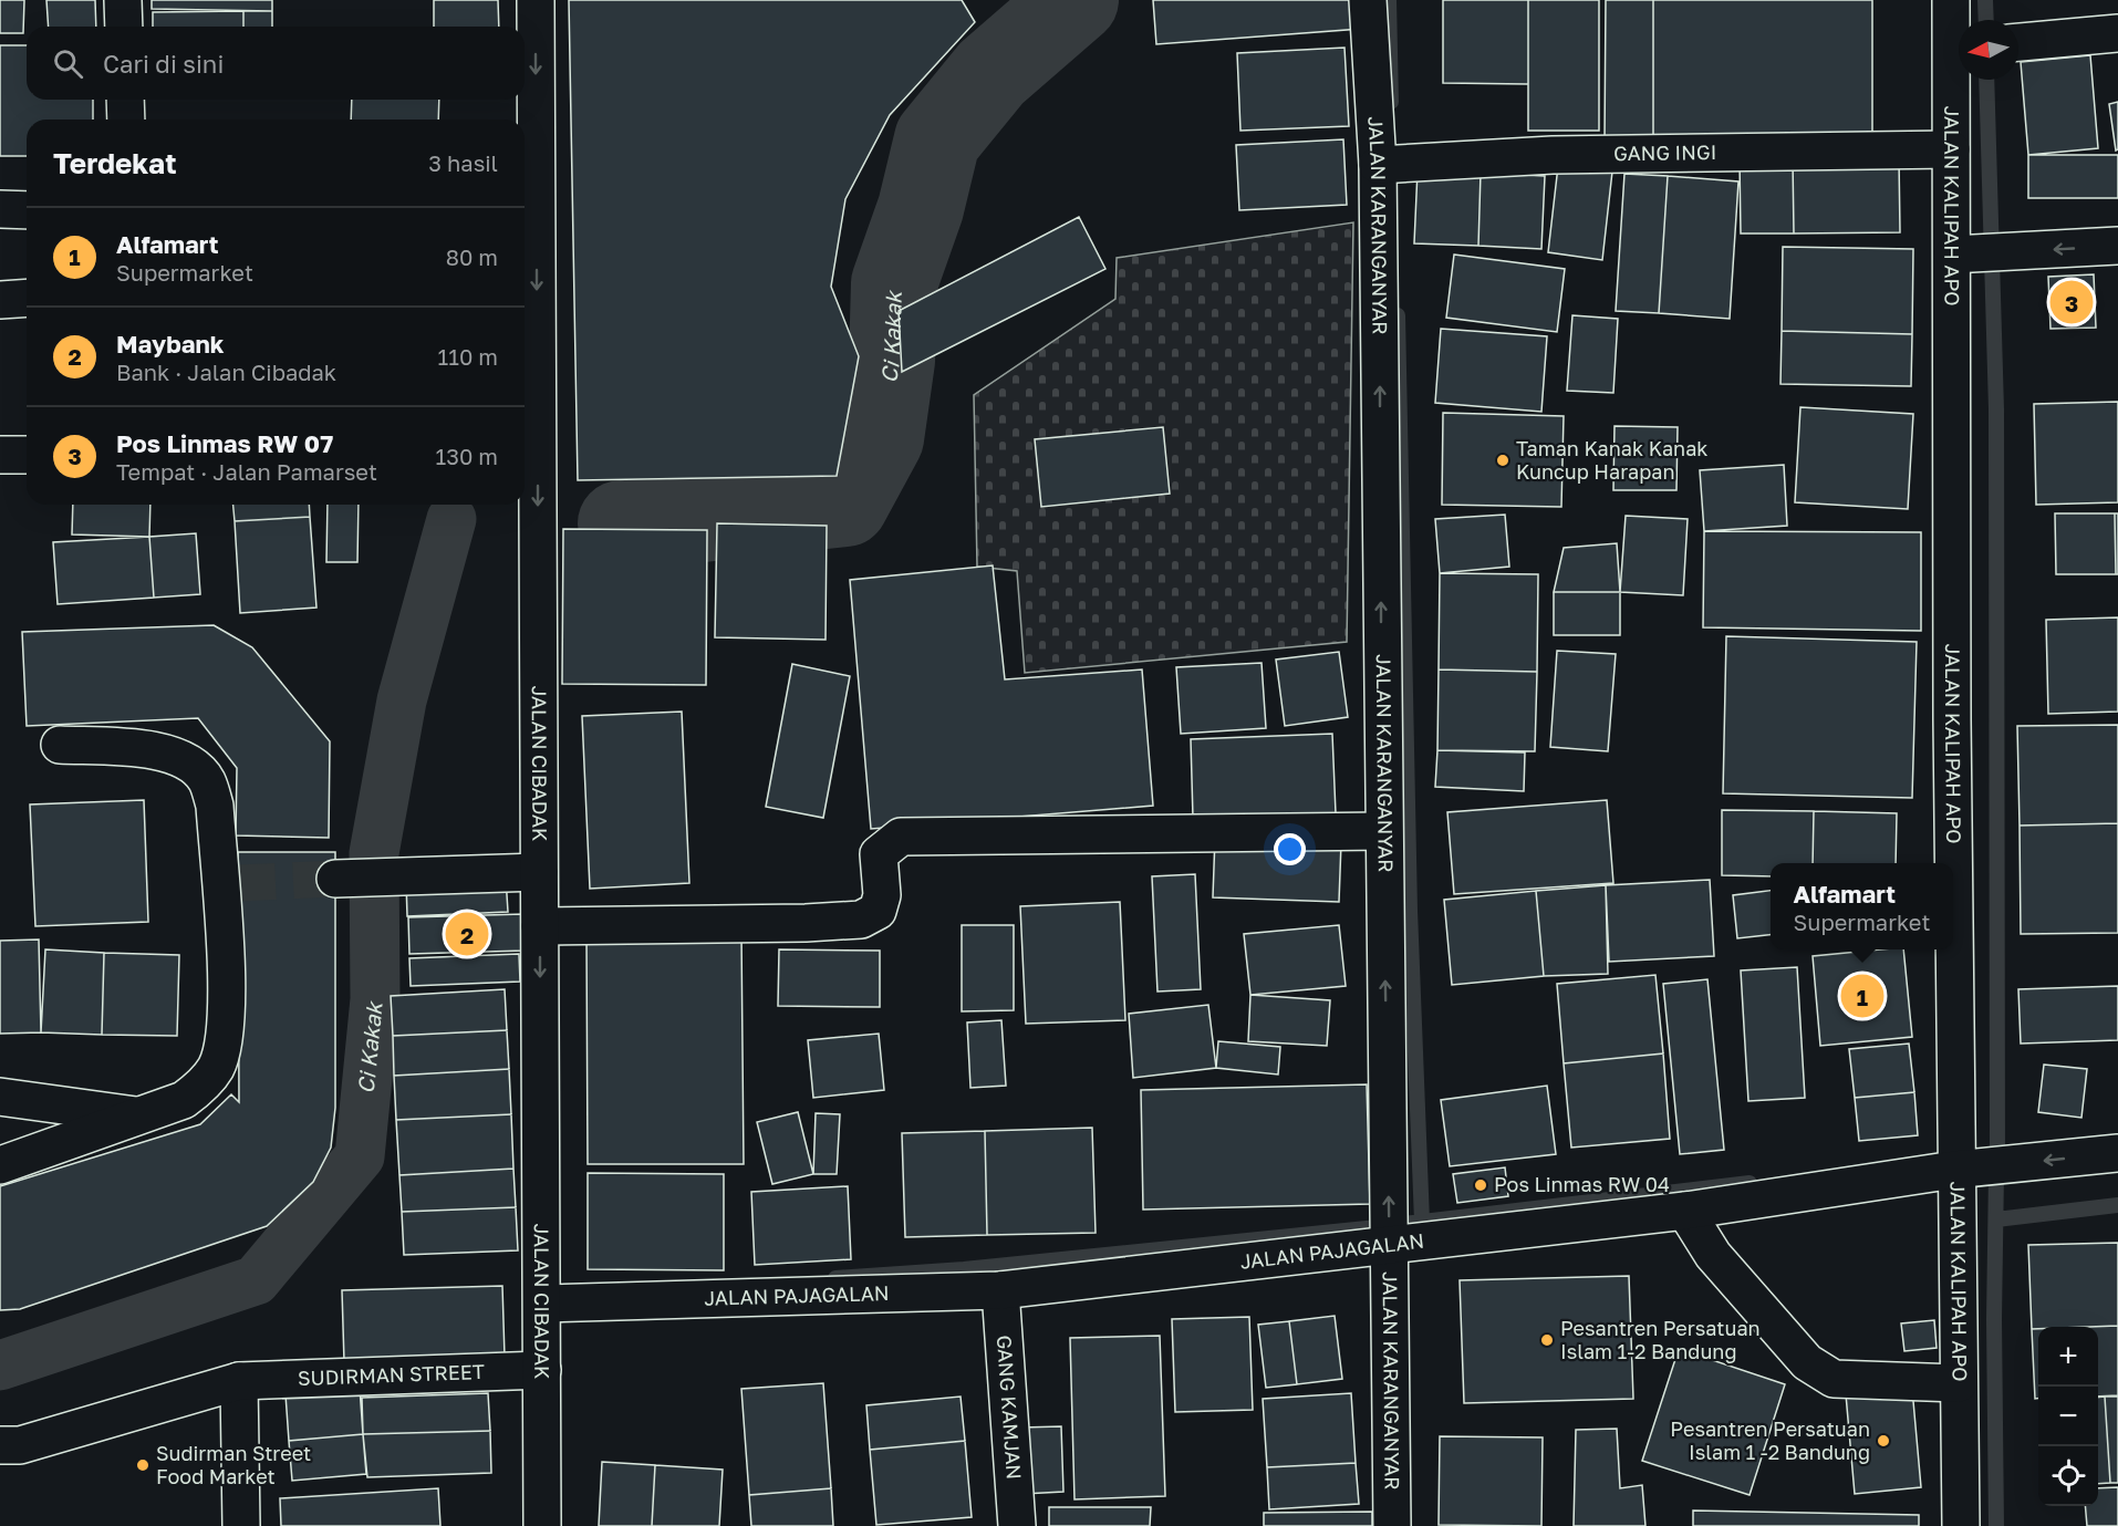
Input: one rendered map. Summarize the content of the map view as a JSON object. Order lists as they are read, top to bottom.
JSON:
{
  "streets": {
    "street": [
      "GANG INGI",
      "JALAN KALIPAH APO",
      "JALAN KARANGANYAR",
      "JALAN CIBADAK",
      "JALAN PAJAGALAN",
      "SUDIRMAN STREET",
      "GANG KAMJAN"
    ]
  },
  "crossings": [
    ["GANG INGI", "JALAN KALIPAH APO"],
    ["GANG INGI", "JALAN KARANGANYAR"],
    ["JALAN KALIPAH APO", "JALAN PAJAGALAN"],
    ["JALAN KARANGANYAR", "JALAN PAJAGALAN"],
    ["JALAN CIBADAK", "JALAN PAJAGALAN"],
    ["JALAN CIBADAK", "SUDIRMAN STREET"],
    ["JALAN PAJAGALAN", "GANG KAMJAN"]
  ],
  "one_way": ["JALAN KARANGANYAR", "JALAN CIBADAK"],
  "water": ["Ci Kakak"],
  "places": [
    "Taman Kanak Kanak Kuncup Harapan",
    "Pos Linmas RW 04",
    "Pesantren Persatuan Islam 1-2 Bandung",
    "Pesantren Persatuan Islam 1 -2 Bandung",
    "Sudirman Street Food Market"
  ],
  "north": "left",
  "page": {
    "search": "Cari di sini",
    "heading": ["Terdekat", "3 hasil"],
    "list": [
      {
        "mark": "1",
        "name": "Alfamart",
        "note": "Supermarket",
        "value": "80 m"
      },
      {
        "mark": "2",
        "name": "Maybank",
        "note": "Bank · Jalan Cibadak",
        "value": "110 m"
      },
      {
        "mark": "3",
        "name": "Pos Linmas RW 07",
        "note": "Tempat · Jalan Pamarset",
        "value": "130 m"
      }
    ],
    "pins": ["3", "2", "1"],
    "popup": ["Alfamart", "Supermarket"],
    "map_buttons": ["+", "−"]
  }
}
